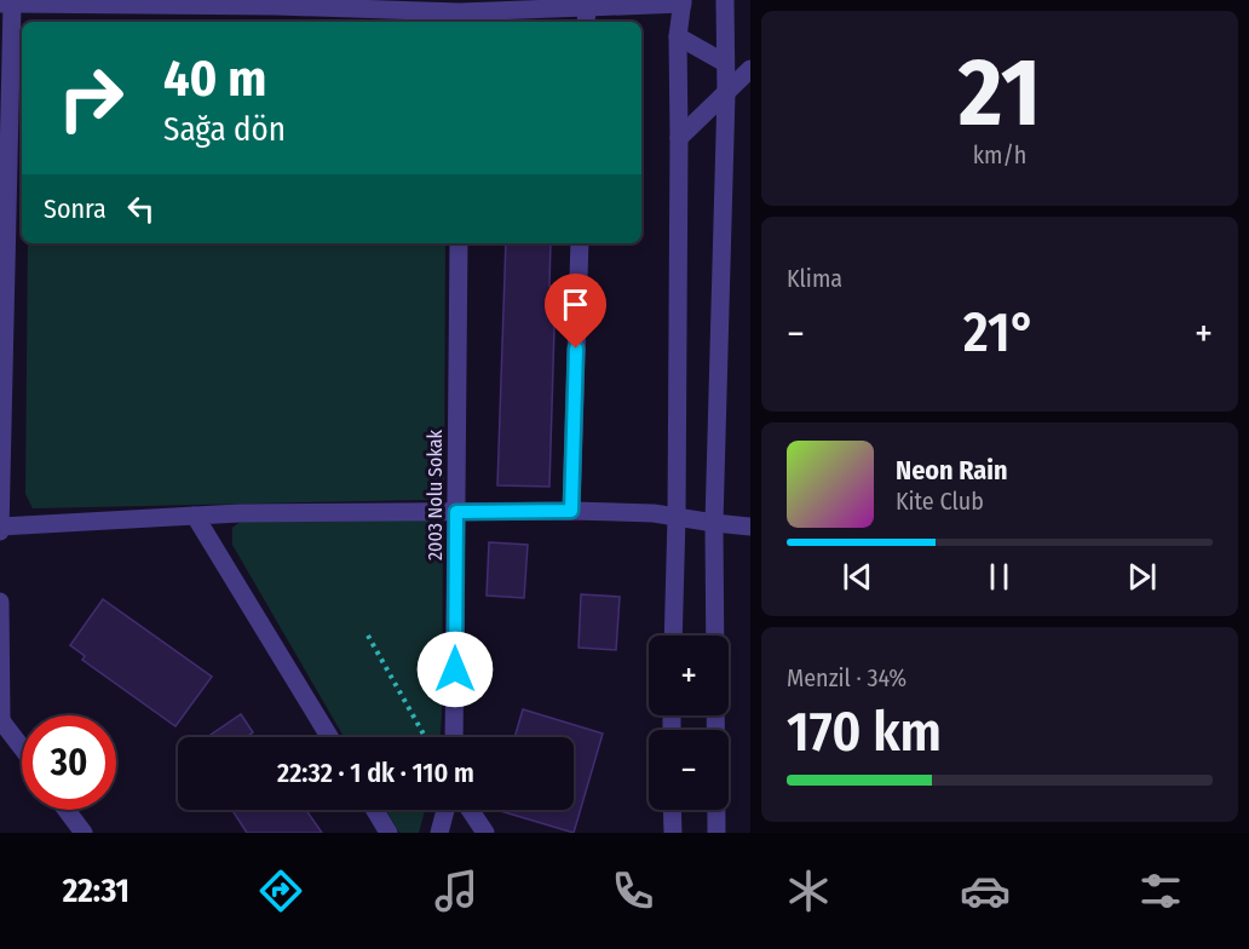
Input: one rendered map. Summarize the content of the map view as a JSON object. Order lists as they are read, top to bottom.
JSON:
{
  "streets": {
    "street": ["2003 Nolu Sokak"]
  },
  "page": {
    "tile": [
      ["21", "km/h"],
      "Klima",
      ["Menzil · 34%", "170 km"]
    ],
    "turn": ["40 m", "Sağa dön"],
    "then": "Sonra",
    "heat": ["−", "21°", "+"],
    "song": ["Neon Rain", "Kite Club"],
    "map_buttons": ["+", "−"],
    "limit": "30",
    "trip": "22:32 · 1 dk · 110 m",
    "tabs": "22:31"
  }
}
